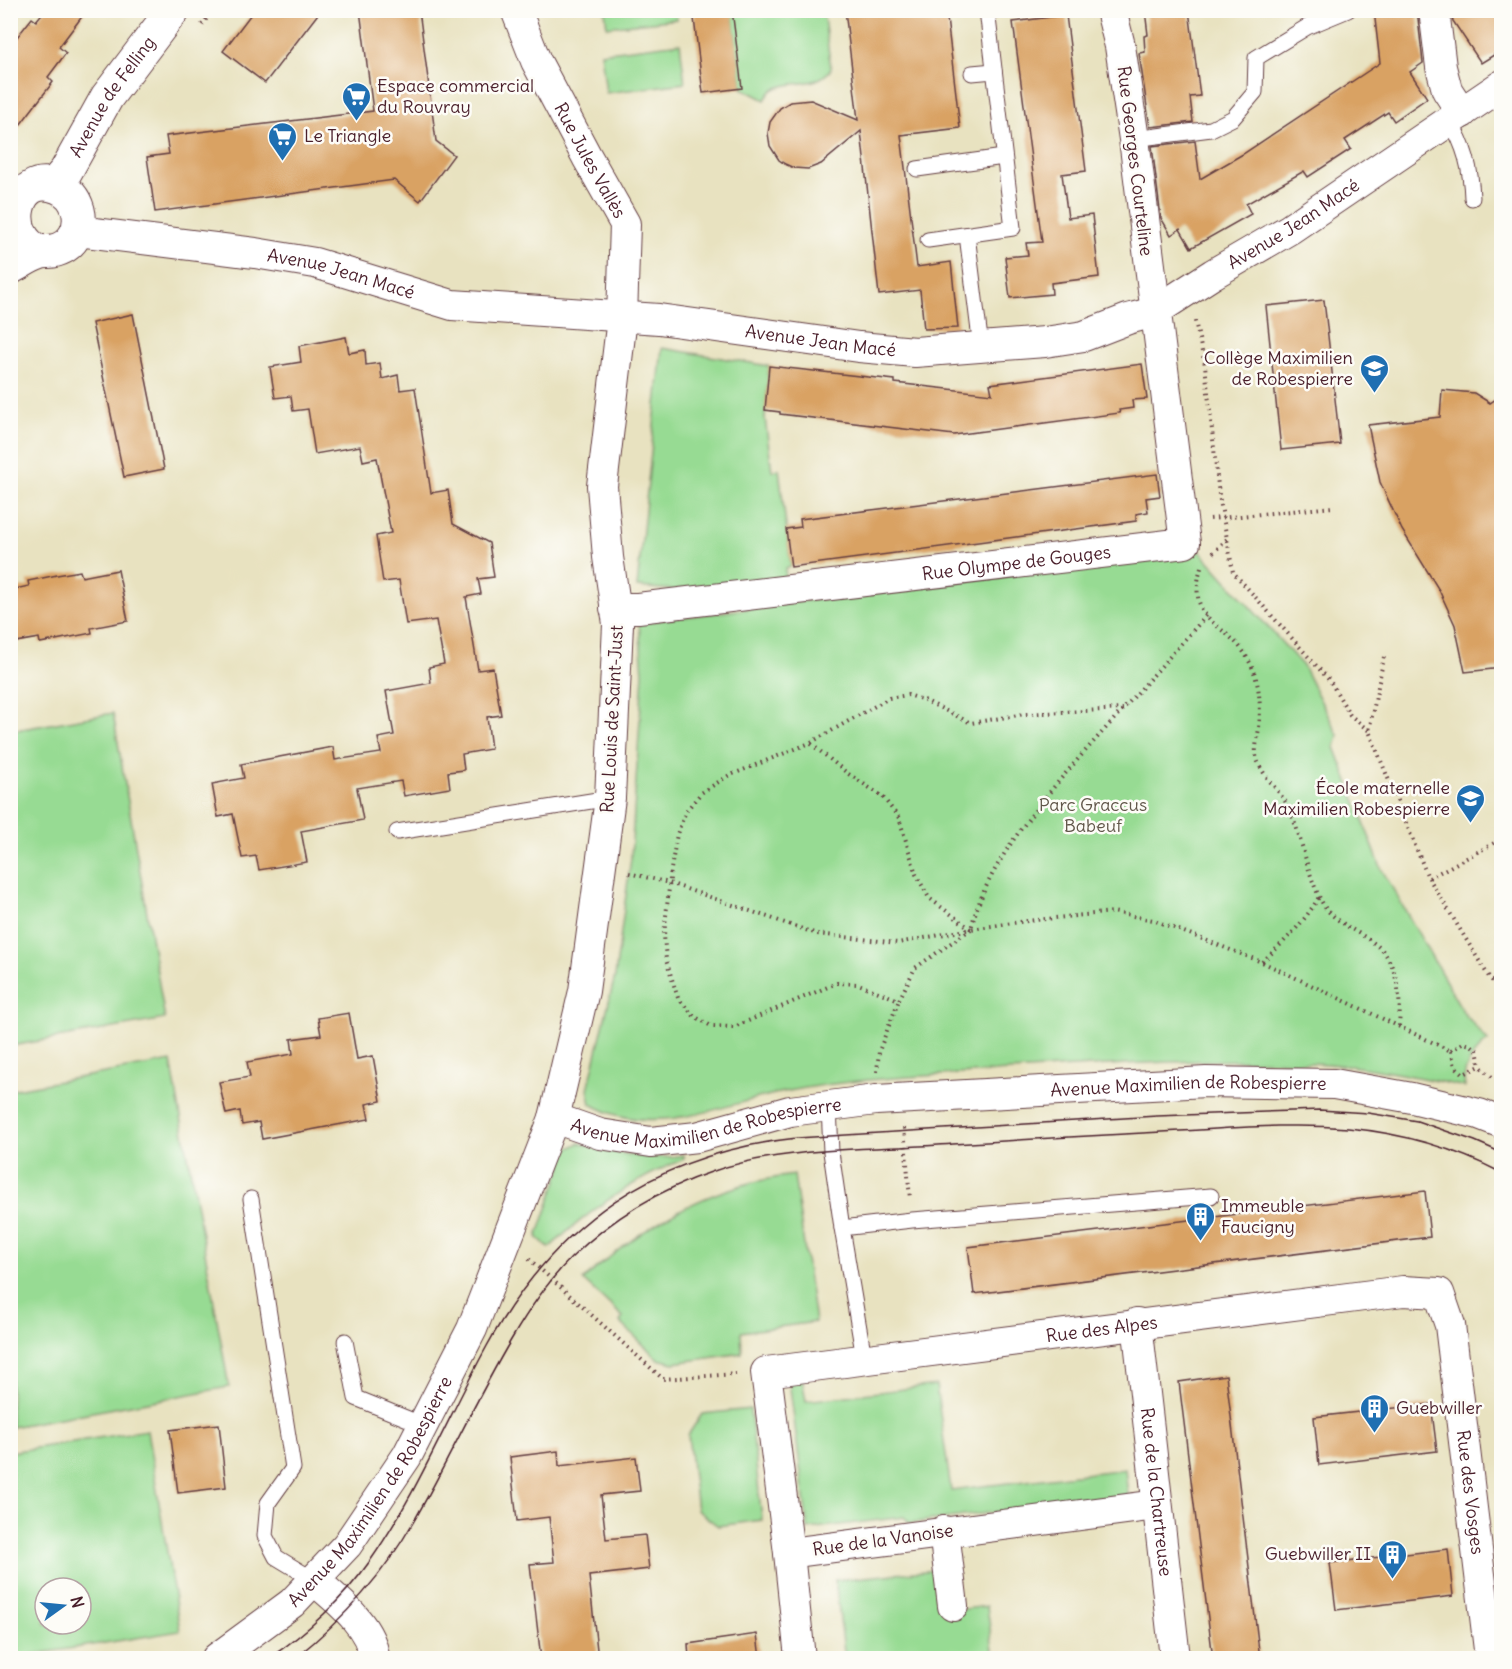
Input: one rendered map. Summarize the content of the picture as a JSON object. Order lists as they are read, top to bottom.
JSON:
{
  "streets": {
    "street": [
      "Avenue de Felling",
      "Rue Jules Vallès",
      "Rue Georges Courteline",
      "Avenue Jean Macé",
      "Rue Olympe de Gouges",
      "Rue Louis de Saint-Just",
      "Avenue Maximilien de Robespierre",
      "Rue des Alpes",
      "Rue de la Chartreuse",
      "Rue des Vosges",
      "Rue de la Vanoise"
    ]
  },
  "crossings": [
    ["Avenue de Felling", "Avenue Jean Macé"],
    ["Rue Jules Vallès", "Avenue Jean Macé"],
    ["Rue Jules Vallès", "Rue Louis de Saint-Just"],
    ["Rue Georges Courteline", "Avenue Jean Macé"],
    ["Rue Georges Courteline", "Rue Olympe de Gouges"],
    ["Avenue Jean Macé", "Rue Olympe de Gouges"],
    ["Avenue Jean Macé", "Rue Louis de Saint-Just"],
    ["Rue Olympe de Gouges", "Rue Louis de Saint-Just"],
    ["Rue Louis de Saint-Just", "Avenue Maximilien de Robespierre"],
    ["Rue des Alpes", "Rue de la Chartreuse"],
    ["Rue des Alpes", "Rue des Vosges"],
    ["Rue des Alpes", "Rue de la Vanoise"],
    ["Rue de la Chartreuse", "Rue de la Vanoise"]
  ],
  "parks": ["Parc Graccus Babeuf"],
  "places": {
    "supermarket": ["Espace commercial du Rouvray", "Le Triangle"],
    "school or university": ["Collège Maximilien de Robespierre", "École maternelle Maximilien Robespierre"],
    "building": ["Immeuble Faucigny", "Guebwiller", "Guebwiller II"]
  },
  "north": "right"
}
